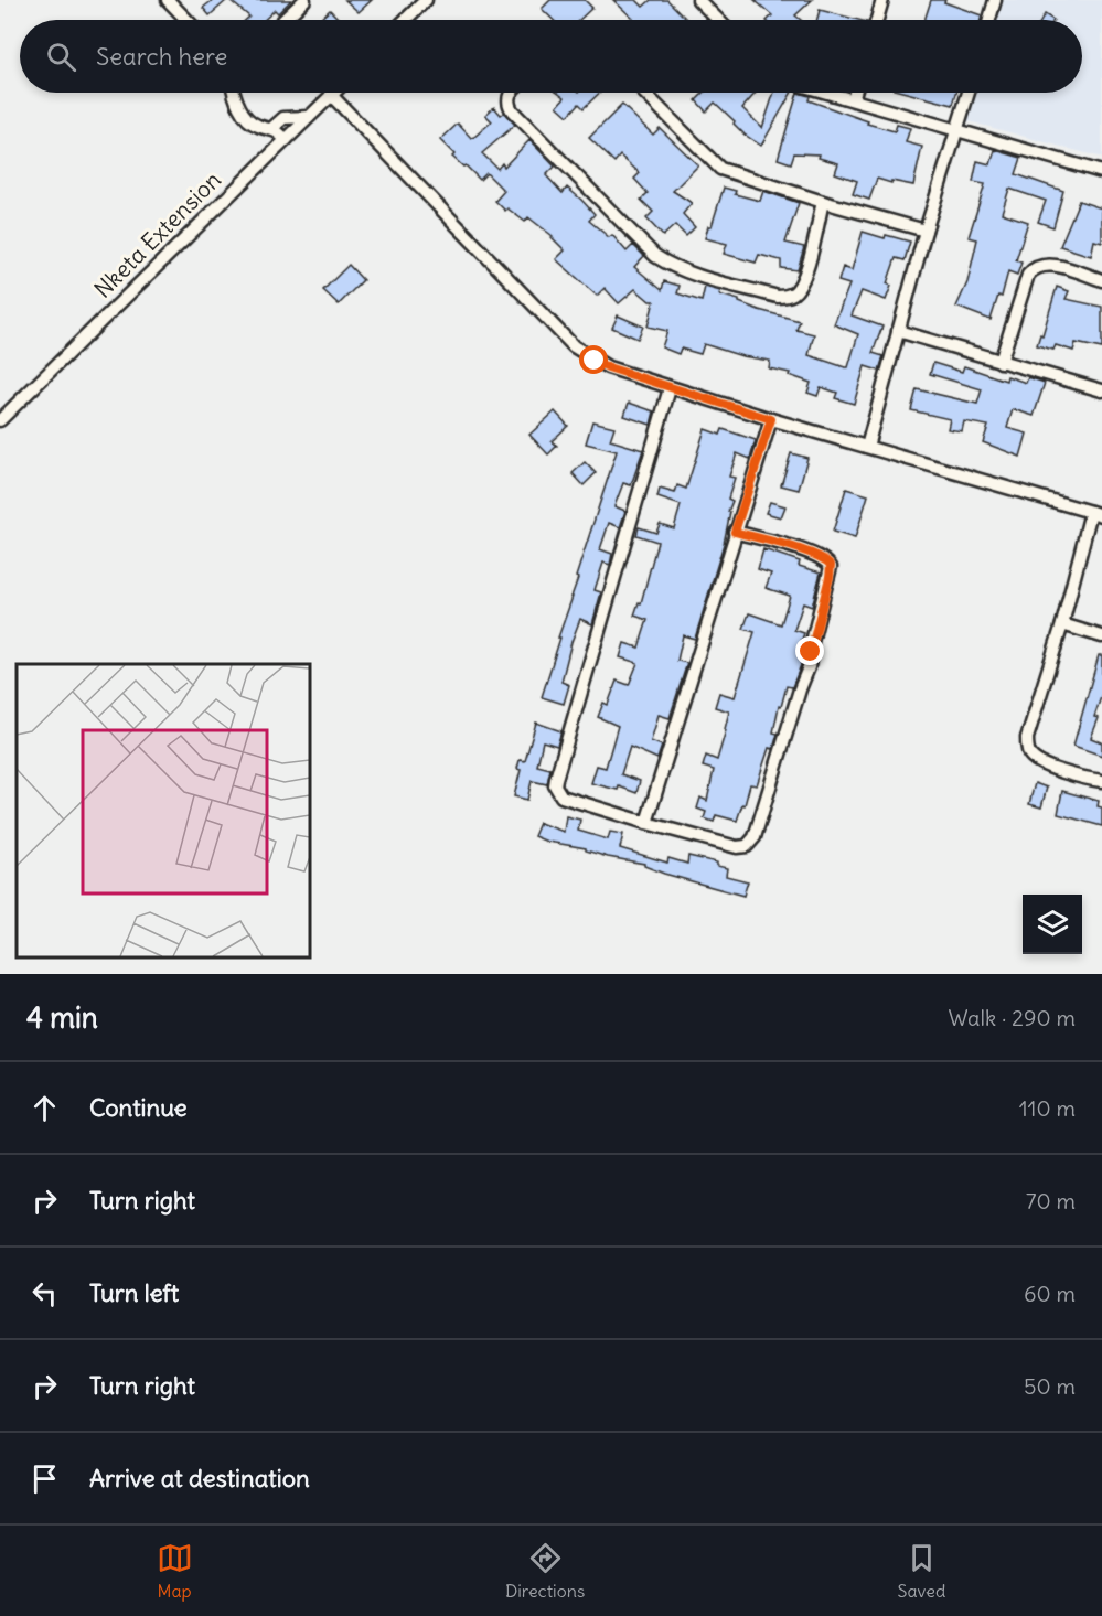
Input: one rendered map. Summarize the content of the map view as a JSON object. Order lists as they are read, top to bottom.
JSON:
{
  "streets": {
    "street": ["Nketa Extension"]
  },
  "page": {
    "search": "Search here",
    "heading": ["4 min", "Walk · 290 m"],
    "list": [
      ["Continue", "110 m"],
      ["Turn right", "70 m"],
      ["Turn left", "60 m"],
      ["Turn right", "50 m"],
      "Arrive at destination"
    ],
    "nav": ["Map", "Directions", "Saved"]
  }
}
